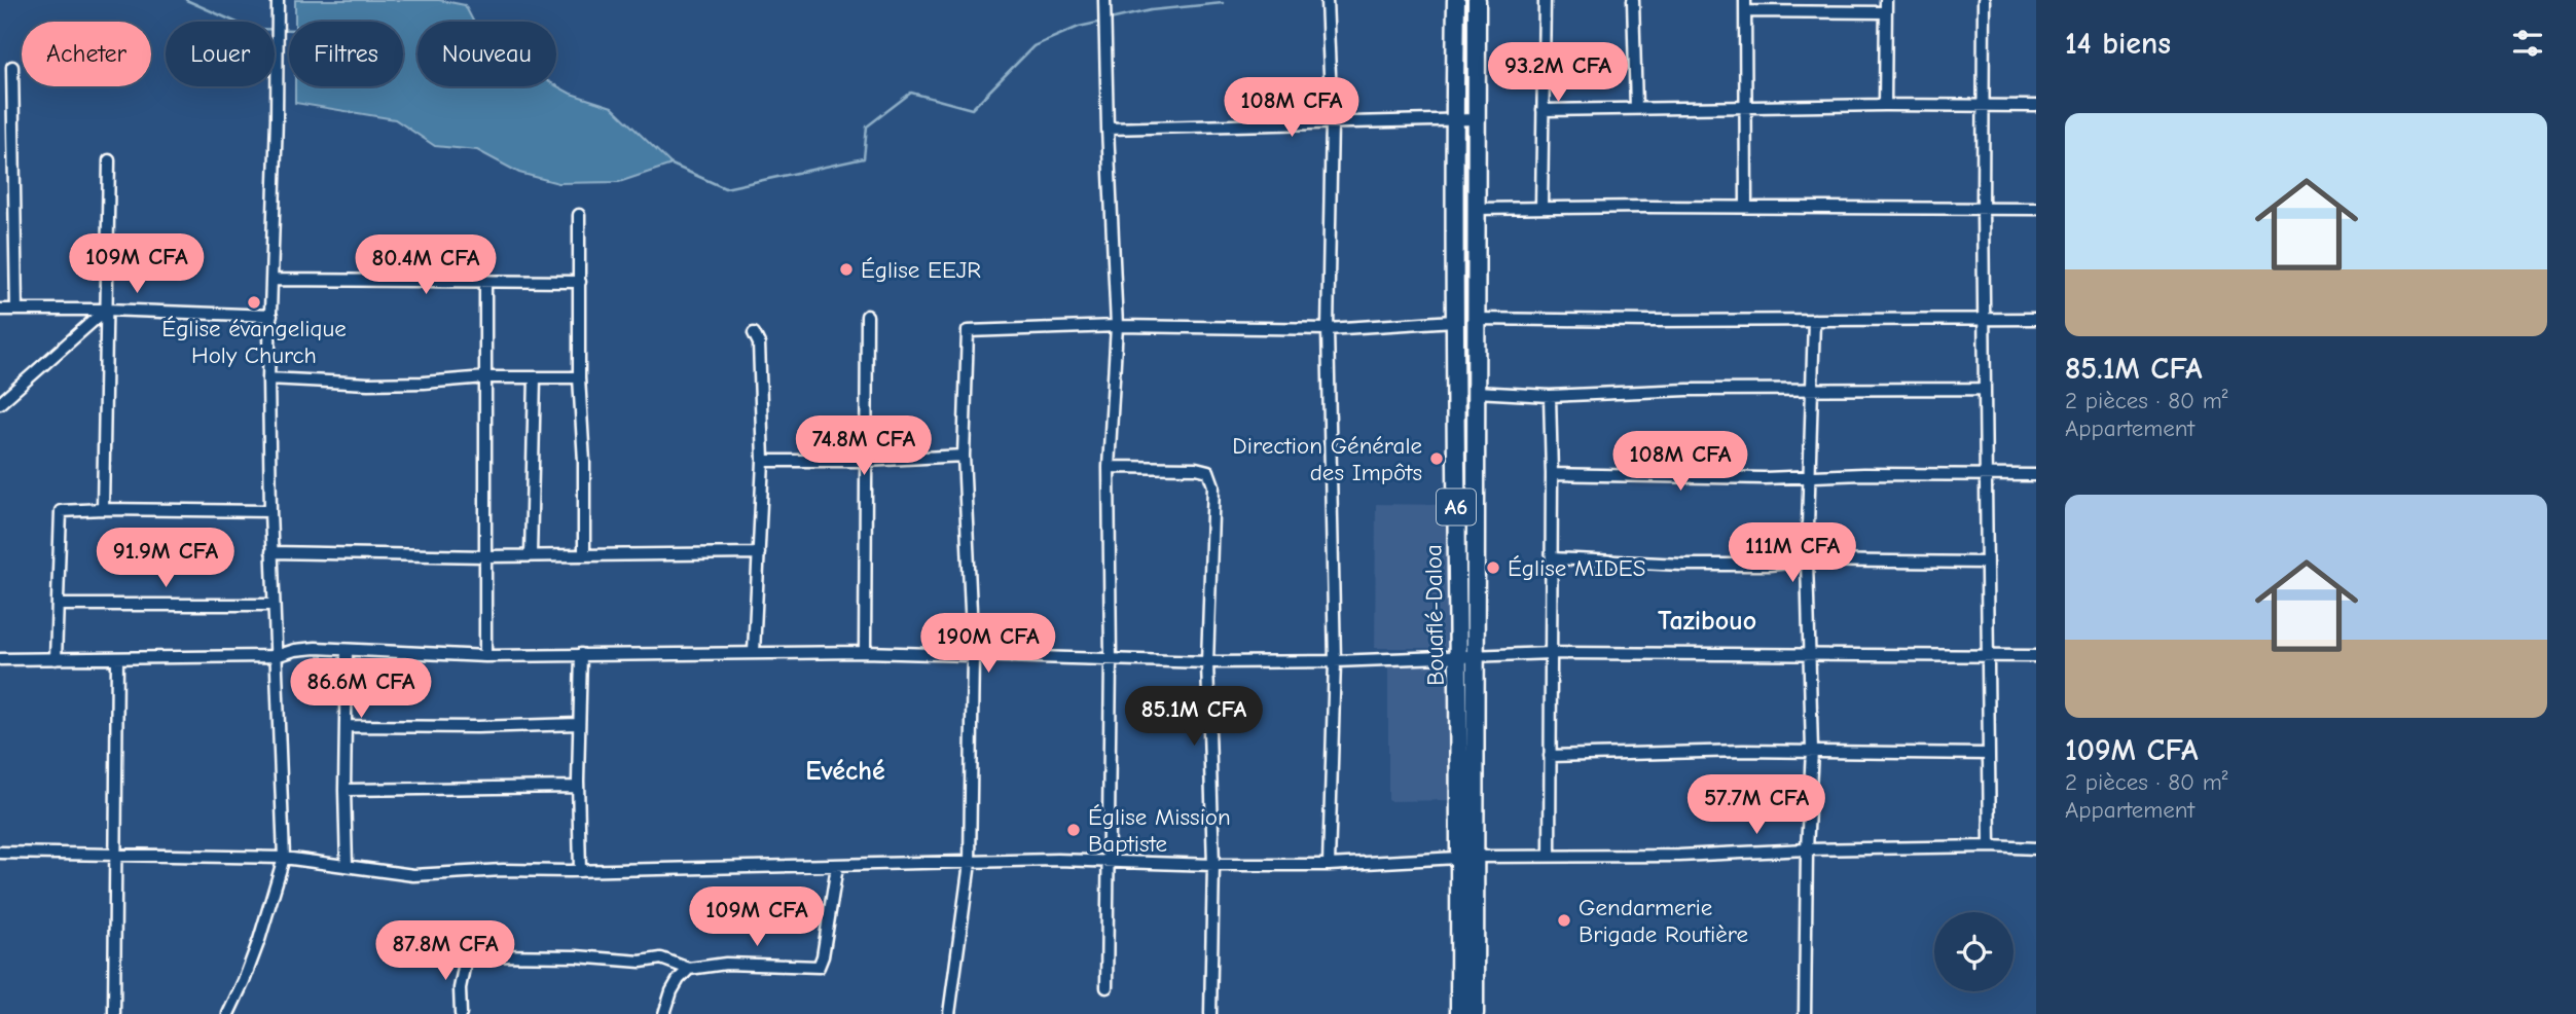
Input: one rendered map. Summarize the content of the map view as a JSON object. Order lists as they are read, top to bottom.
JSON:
{
  "streets": {
    "highway": ["A6", "Bouaflé-Daloa"]
  },
  "districts": ["Tazibouo", "Evéché"],
  "places": [
    "Église EEJR",
    "Église évangelique Holy Church",
    "Direction Générale des Impôts",
    "Église MIDES",
    "Église Mission Baptiste",
    "Gendarmerie Brigade Routière"
  ],
  "page": {
    "heading": "14 biens",
    "chip": [
      "Acheter",
      "Louer",
      "Filtres",
      "Nouveau"
    ],
    "price": [
      "93.2M CFA",
      "108M CFA",
      "109M CFA",
      "80.4M CFA",
      "74.8M CFA",
      "108M CFA",
      "111M CFA",
      "91.9M CFA",
      "190M CFA",
      "86.6M CFA",
      "85.1M CFA",
      "57.7M CFA",
      "109M CFA",
      "87.8M CFA"
    ],
    "list": [
      {
        "name": "85.1M CFA",
        "note": "2 pièces · 80 m² · Appartement"
      },
      {
        "name": "109M CFA",
        "note": "2 pièces · 80 m² · Appartement"
      }
    ]
  }
}
